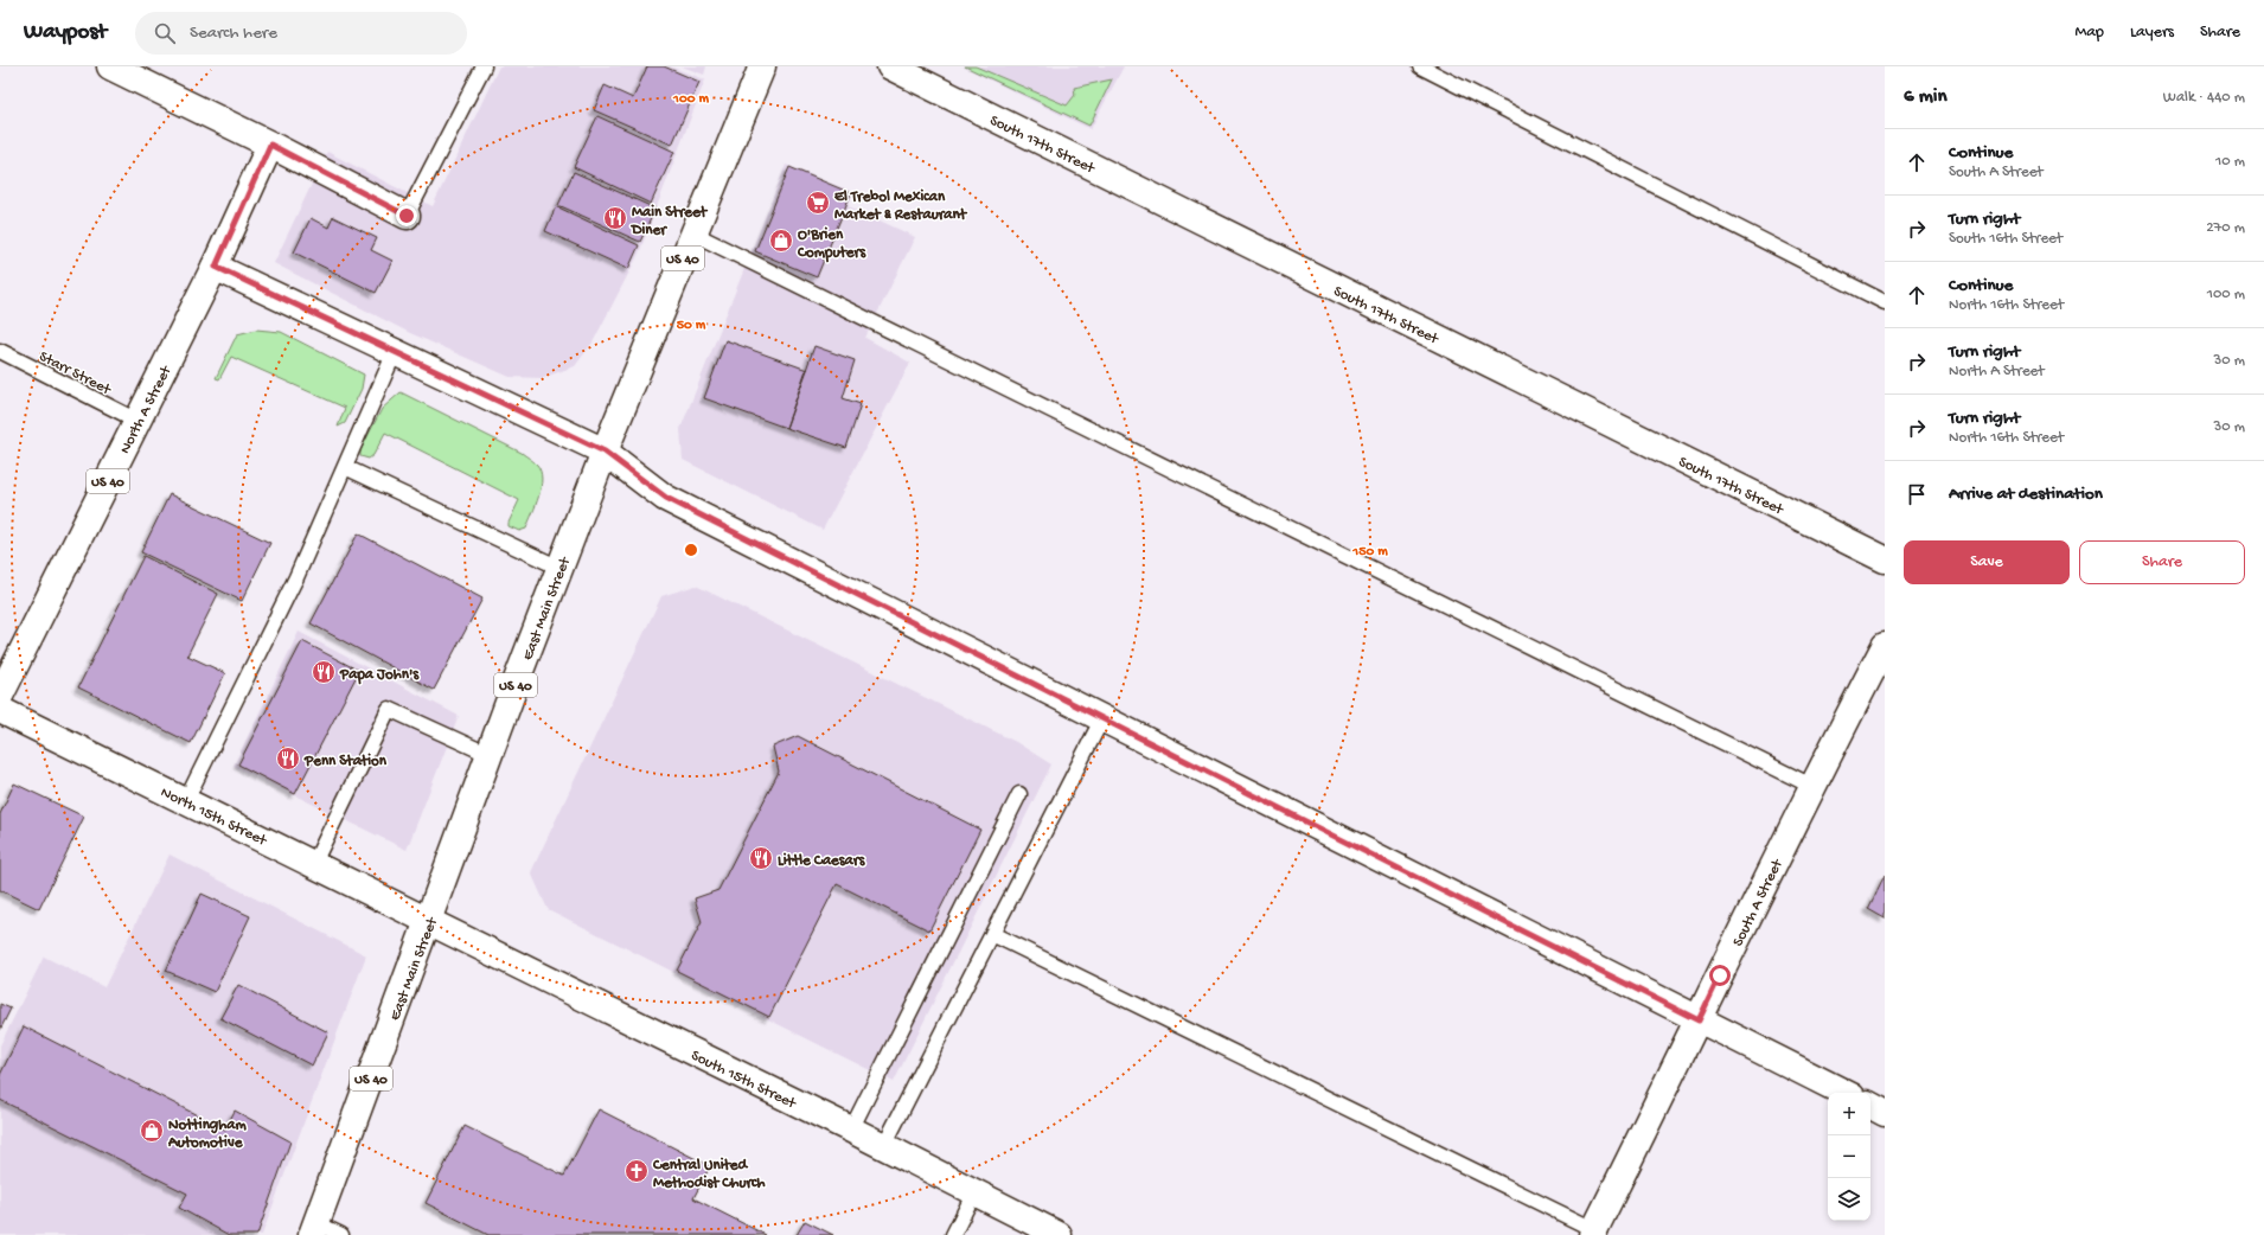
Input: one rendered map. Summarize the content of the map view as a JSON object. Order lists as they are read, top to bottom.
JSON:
{
  "streets": {
    "street": [
      "South 17th Street",
      "US 40",
      "North A Street",
      "East Main Street",
      "North 15th Street",
      "South A Street",
      "South 15th Street"
    ],
    "lane": ["Starr Street"]
  },
  "crossings": [
    ["Starr Street", "North A Street"],
    ["East Main Street", "North 15th Street"],
    ["East Main Street", "South 15th Street"],
    ["North 15th Street", "South 15th Street"]
  ],
  "places": {
    "supermarket": ["El Trebol Mexican Market & Restaurant"],
    "restaurant": [
      "Main Street Diner",
      "Papa John's",
      "Penn Station",
      "Little Caesars"
    ],
    "shop": ["O'Brien Computers", "Nottingham Automotive"],
    "church": ["Central United Methodist Church"]
  },
  "page": {
    "header": "Waypost",
    "search": "Search here",
    "nav": ["Map", "Layers", "Share"],
    "heading": ["6 min", "Walk · 440 m"],
    "list": [
      ["Continue", "South A Street", "10 m"],
      ["Turn right", "South 16th Street", "270 m"],
      ["Continue", "North 16th Street", "100 m"],
      ["Turn right", "North A Street", "30 m"],
      ["Turn right", "North 16th Street", "30 m"],
      "Arrive at destination"
    ],
    "buttons": ["Save", "Share"],
    "map_buttons": ["+", "−"]
  },
  "rings": ["100 m", "50 m", "150 m"]
}
